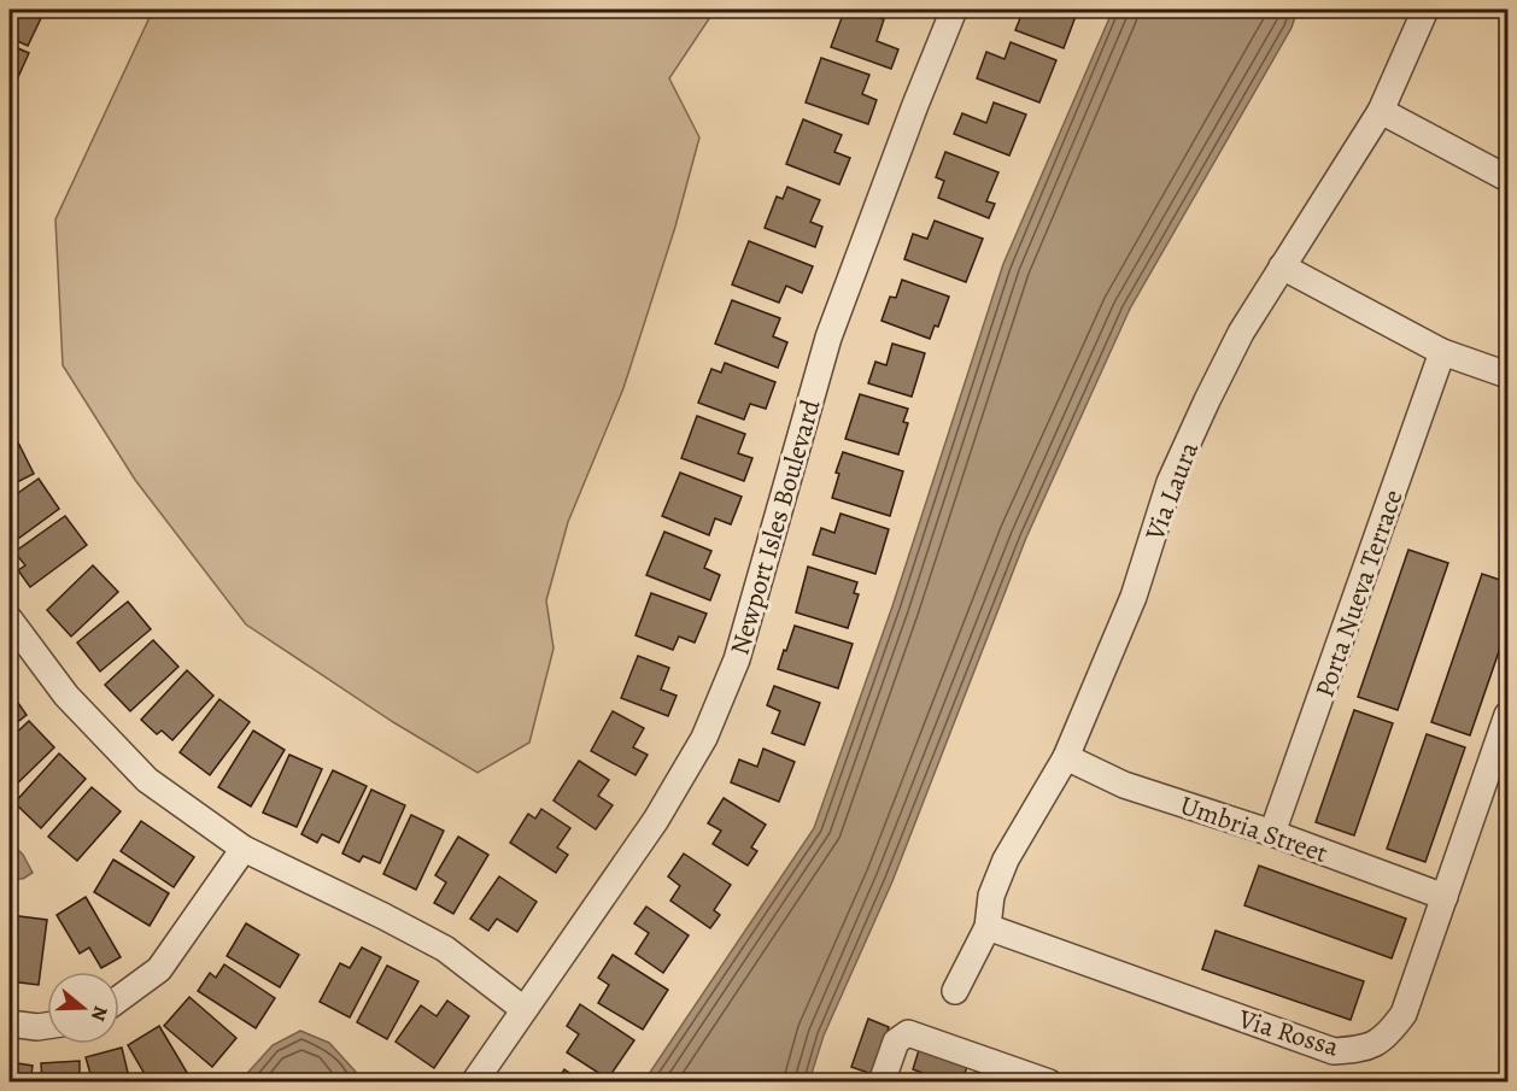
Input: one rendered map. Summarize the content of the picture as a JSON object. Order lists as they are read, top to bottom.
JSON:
{
  "streets": {
    "street": [
      "Via Laura",
      "Newport Isles Boulevard",
      "Porta Nueva Terrace",
      "Umbria Street",
      "Via Rossa"
    ]
  },
  "crossings": [
    ["Via Laura", "Umbria Street"],
    ["Via Laura", "Via Rossa"],
    ["Porta Nueva Terrace", "Umbria Street"],
    ["Umbria Street", "Via Rossa"]
  ],
  "north": "right"
}
